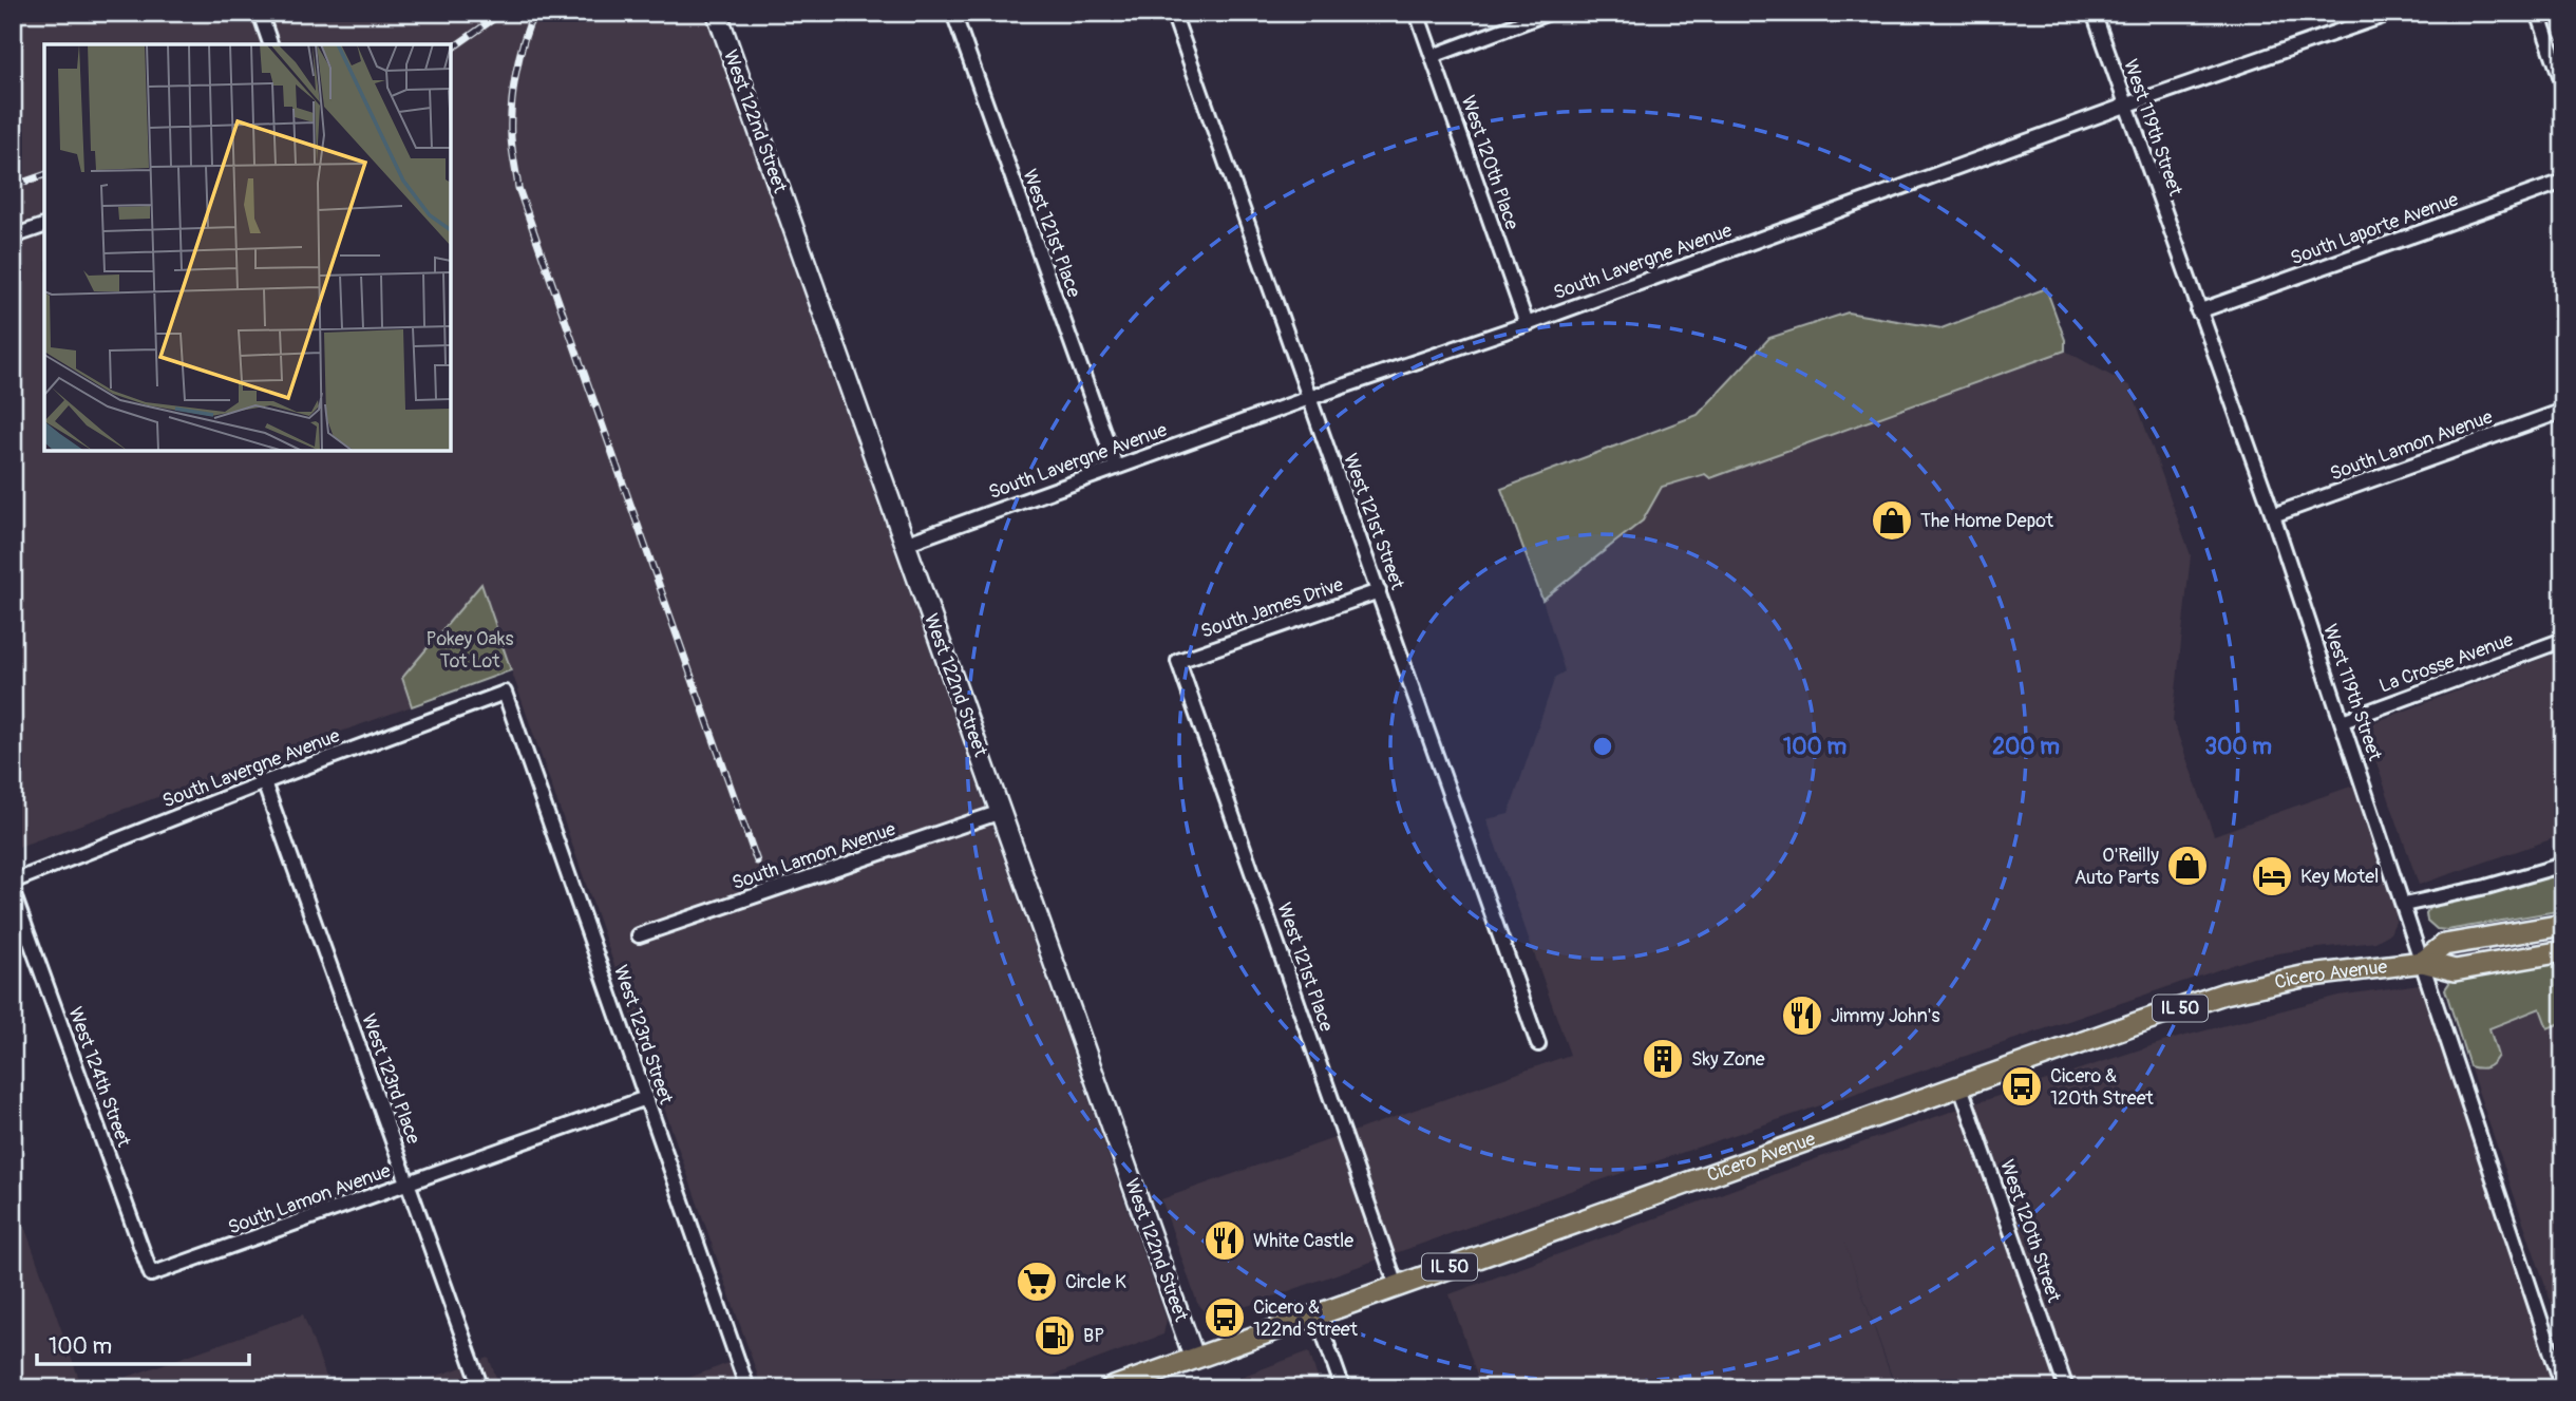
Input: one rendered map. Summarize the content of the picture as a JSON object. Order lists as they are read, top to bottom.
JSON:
{
  "streets": {
    "main road": ["Cicero Avenue", "IL 50"],
    "street": [
      "West 122nd Street",
      "West 119th Street",
      "West 120th Place",
      "South Laporte Avenue",
      "West 121st Place",
      "South Lavergne Avenue",
      "South Lamon Avenue",
      "West 121st Street",
      "South James Drive",
      "La Crosse Avenue",
      "West 123rd Street",
      "West 124th Street",
      "West 123rd Place",
      "West 120th Street"
    ]
  },
  "crossings": [
    ["West 122nd Street", "South Lavergne Avenue"],
    ["West 122nd Street", "South Lamon Avenue"],
    ["West 122nd Street", "Cicero Avenue"],
    ["West 119th Street", "South Laporte Avenue"],
    ["West 119th Street", "South Lavergne Avenue"],
    ["West 119th Street", "South Lamon Avenue"],
    ["West 119th Street", "La Crosse Avenue"],
    ["West 119th Street", "Cicero Avenue"],
    ["West 120th Place", "South Lavergne Avenue"],
    ["West 121st Place", "South Lavergne Avenue"],
    ["West 121st Place", "South James Drive"],
    ["West 121st Place", "Cicero Avenue"],
    ["South Lavergne Avenue", "West 121st Street"],
    ["South Lavergne Avenue", "West 123rd Street"],
    ["South Lavergne Avenue", "West 123rd Place"],
    ["South Lamon Avenue", "West 123rd Street"],
    ["South Lamon Avenue", "West 124th Street"],
    ["South Lamon Avenue", "West 123rd Place"],
    ["West 121st Street", "South James Drive"],
    ["Cicero Avenue", "West 120th Street"]
  ],
  "parks": ["Pokey Oaks Tot Lot"],
  "places": {
    "shop": ["The Home Depot", "O'Reilly Auto Parts"],
    "hotel": ["Key Motel"],
    "restaurant": ["Jimmy John's", "White Castle"],
    "building": ["Sky Zone"],
    "bus stop": ["Cicero & 120th Street", "Cicero & 122nd Street"],
    "supermarket": ["Circle K"],
    "fuel station": ["BP"]
  },
  "scale_bar": "100 m",
  "rings": ["100 m", "200 m", "300 m"]
}
